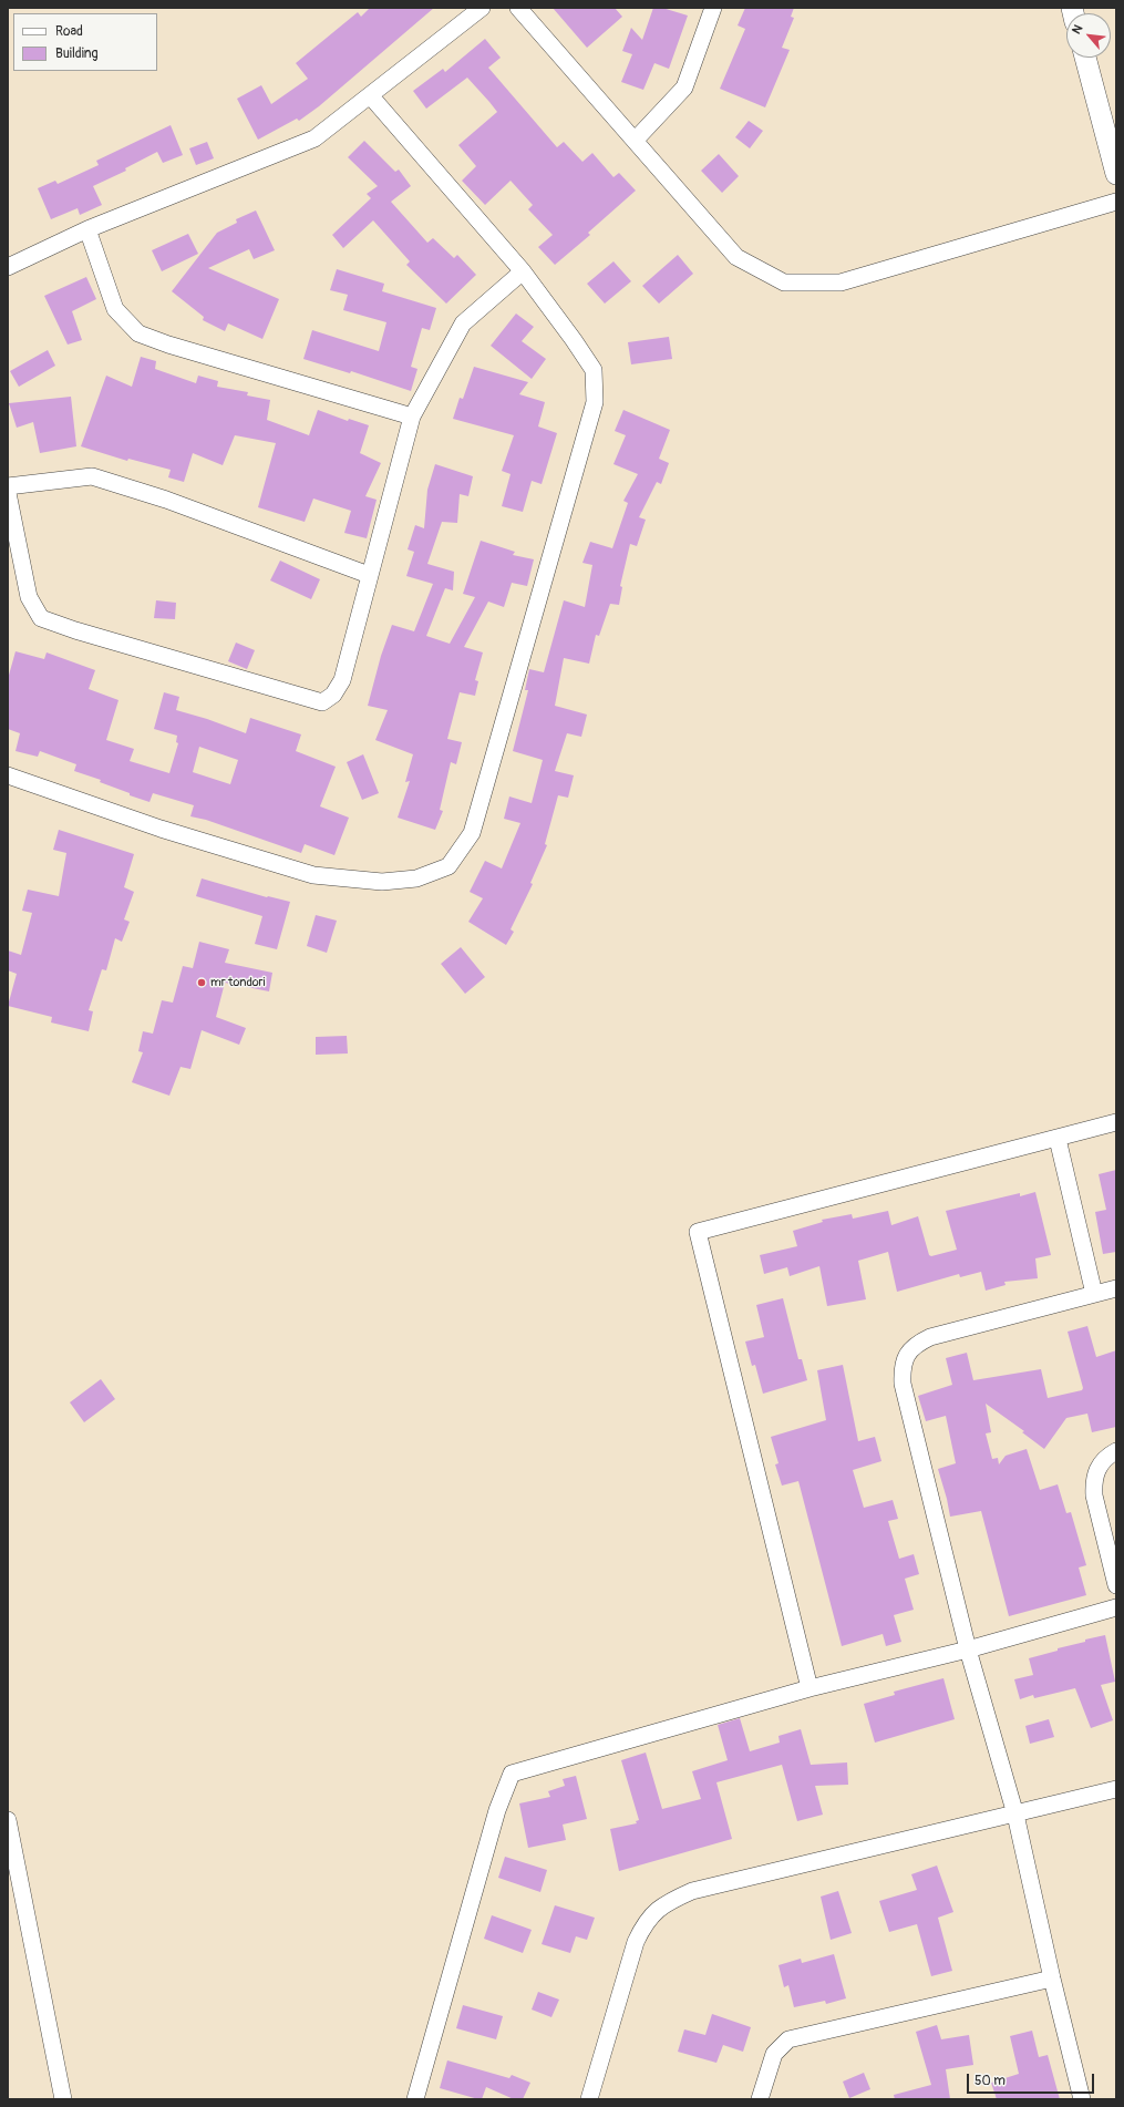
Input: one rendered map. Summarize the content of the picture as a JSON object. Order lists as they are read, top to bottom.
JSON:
{
  "places": ["mr tondori"],
  "legend": ["Road", "Building"],
  "scale_bar": "50 m",
  "north": "top left"
}
